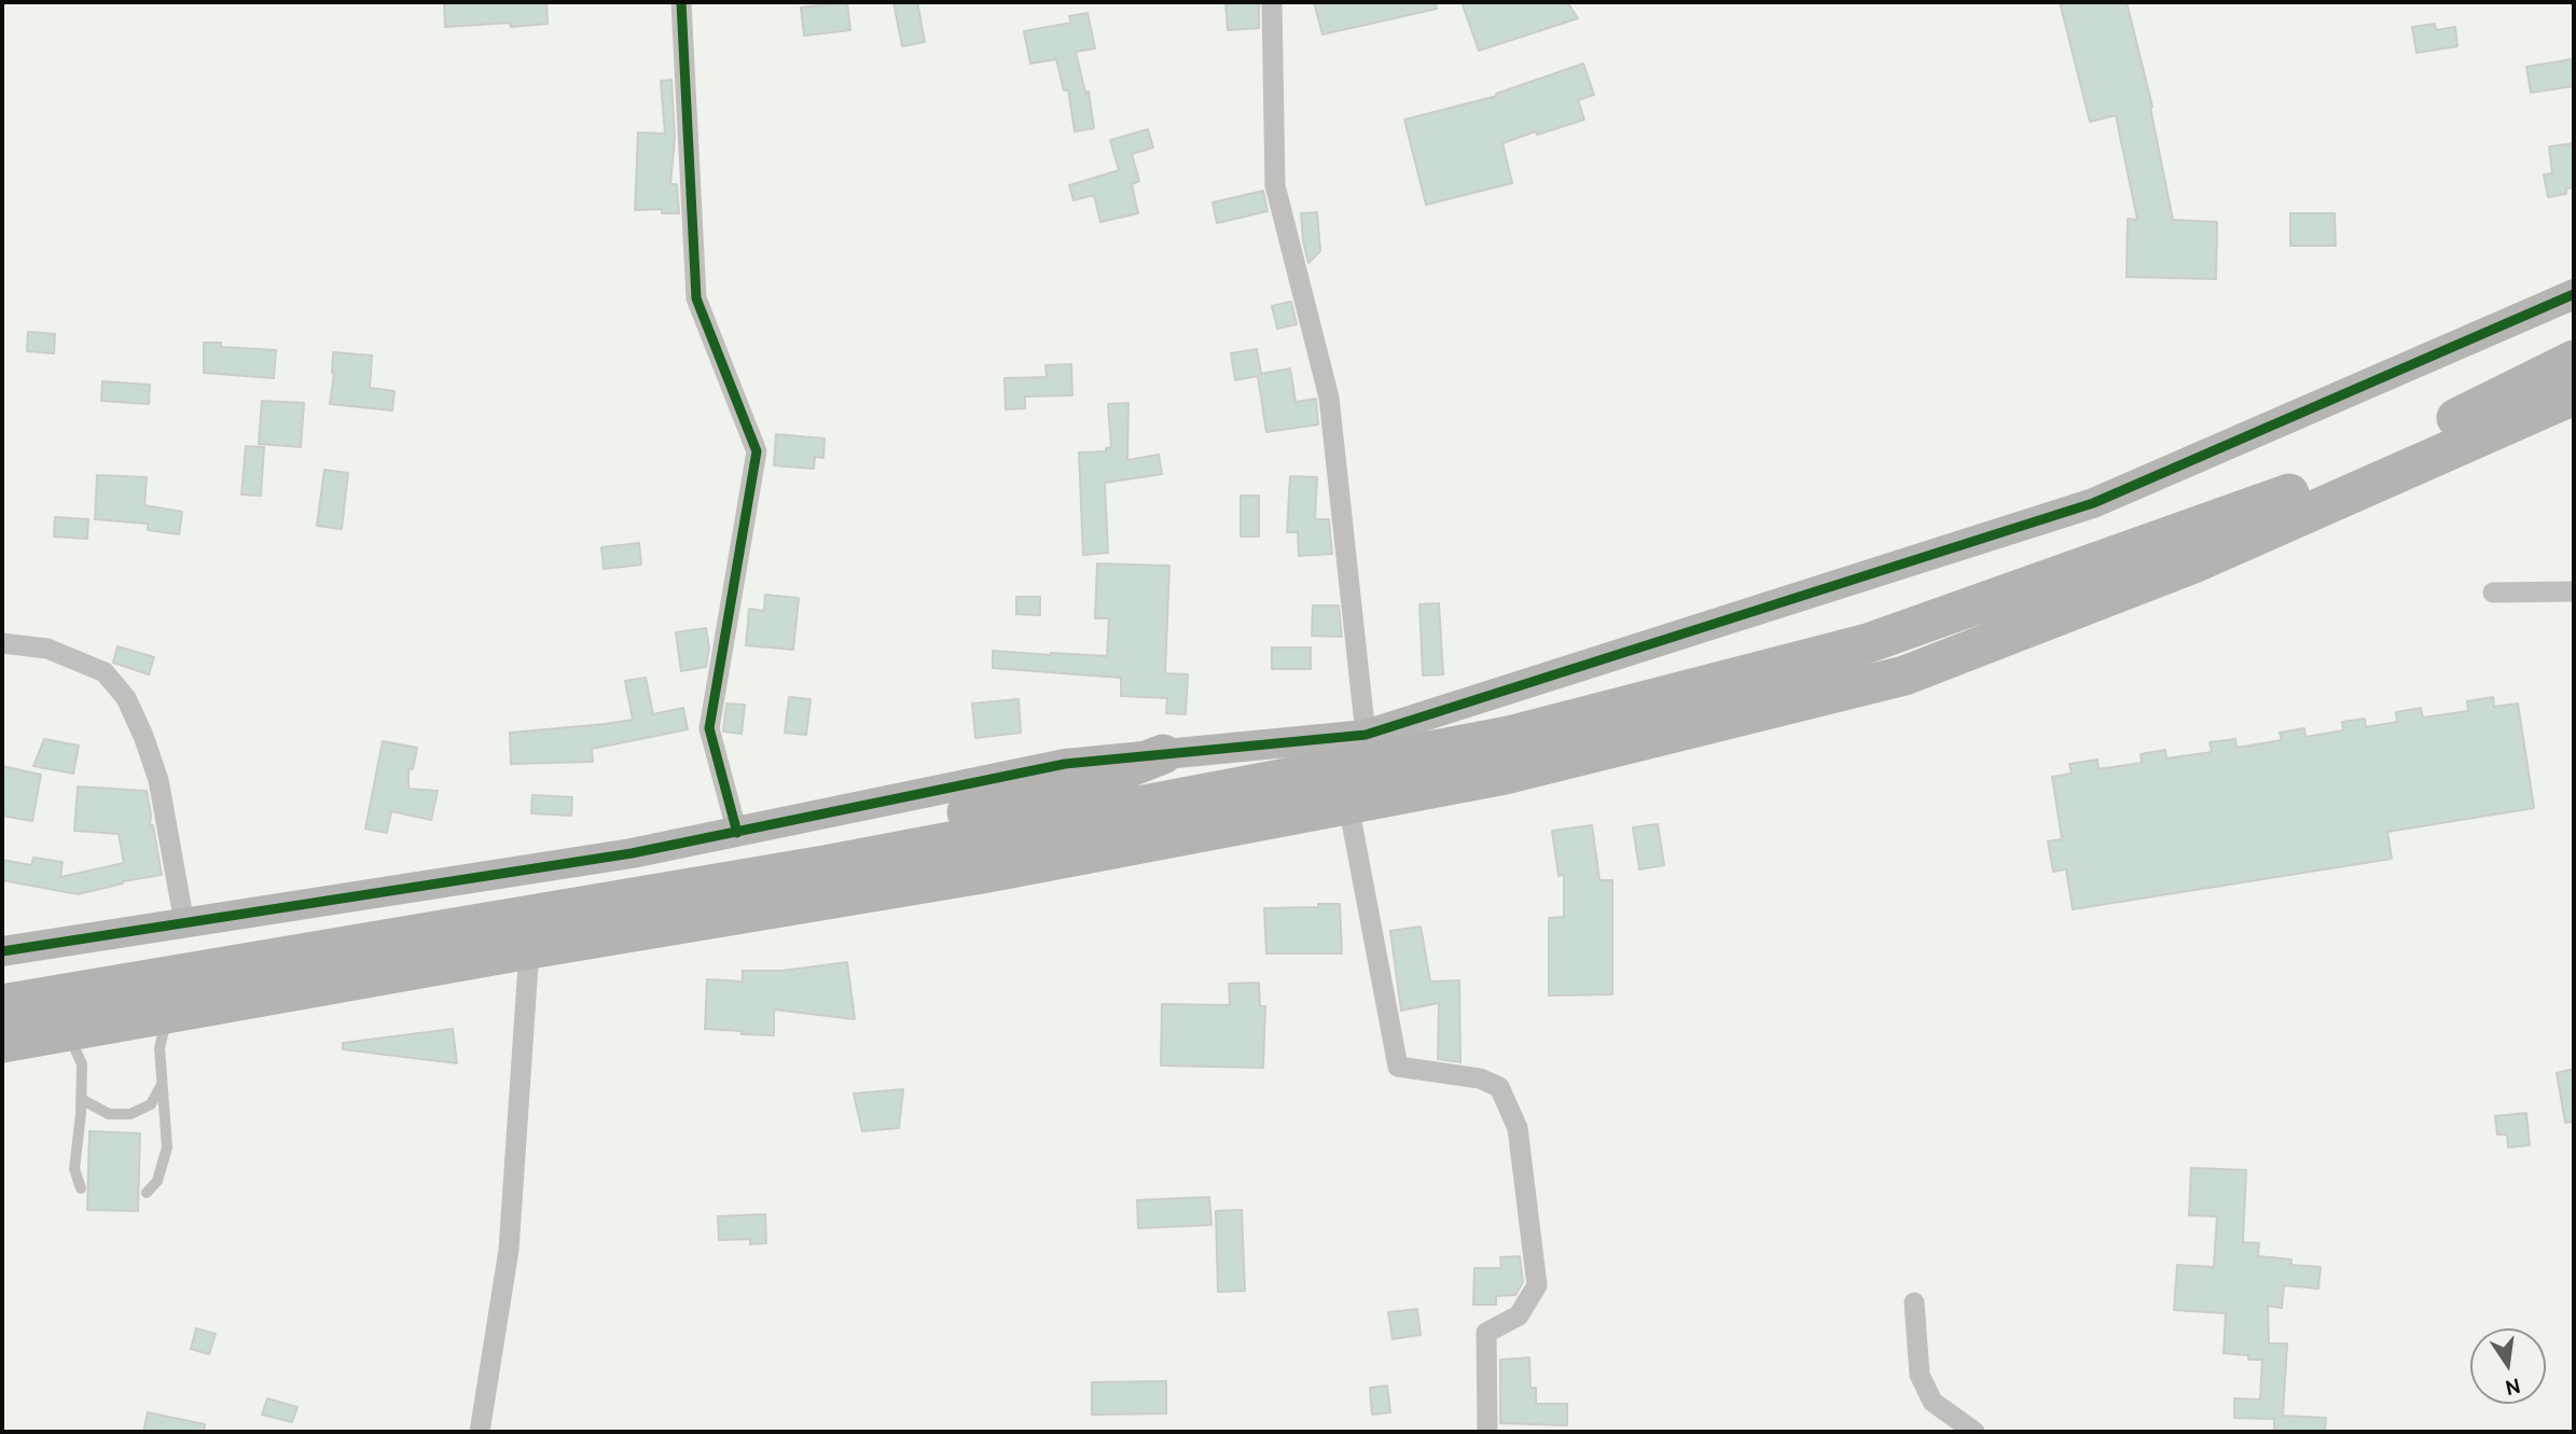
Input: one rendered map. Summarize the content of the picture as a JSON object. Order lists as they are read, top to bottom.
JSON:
{
  "north": "bottom"
}
